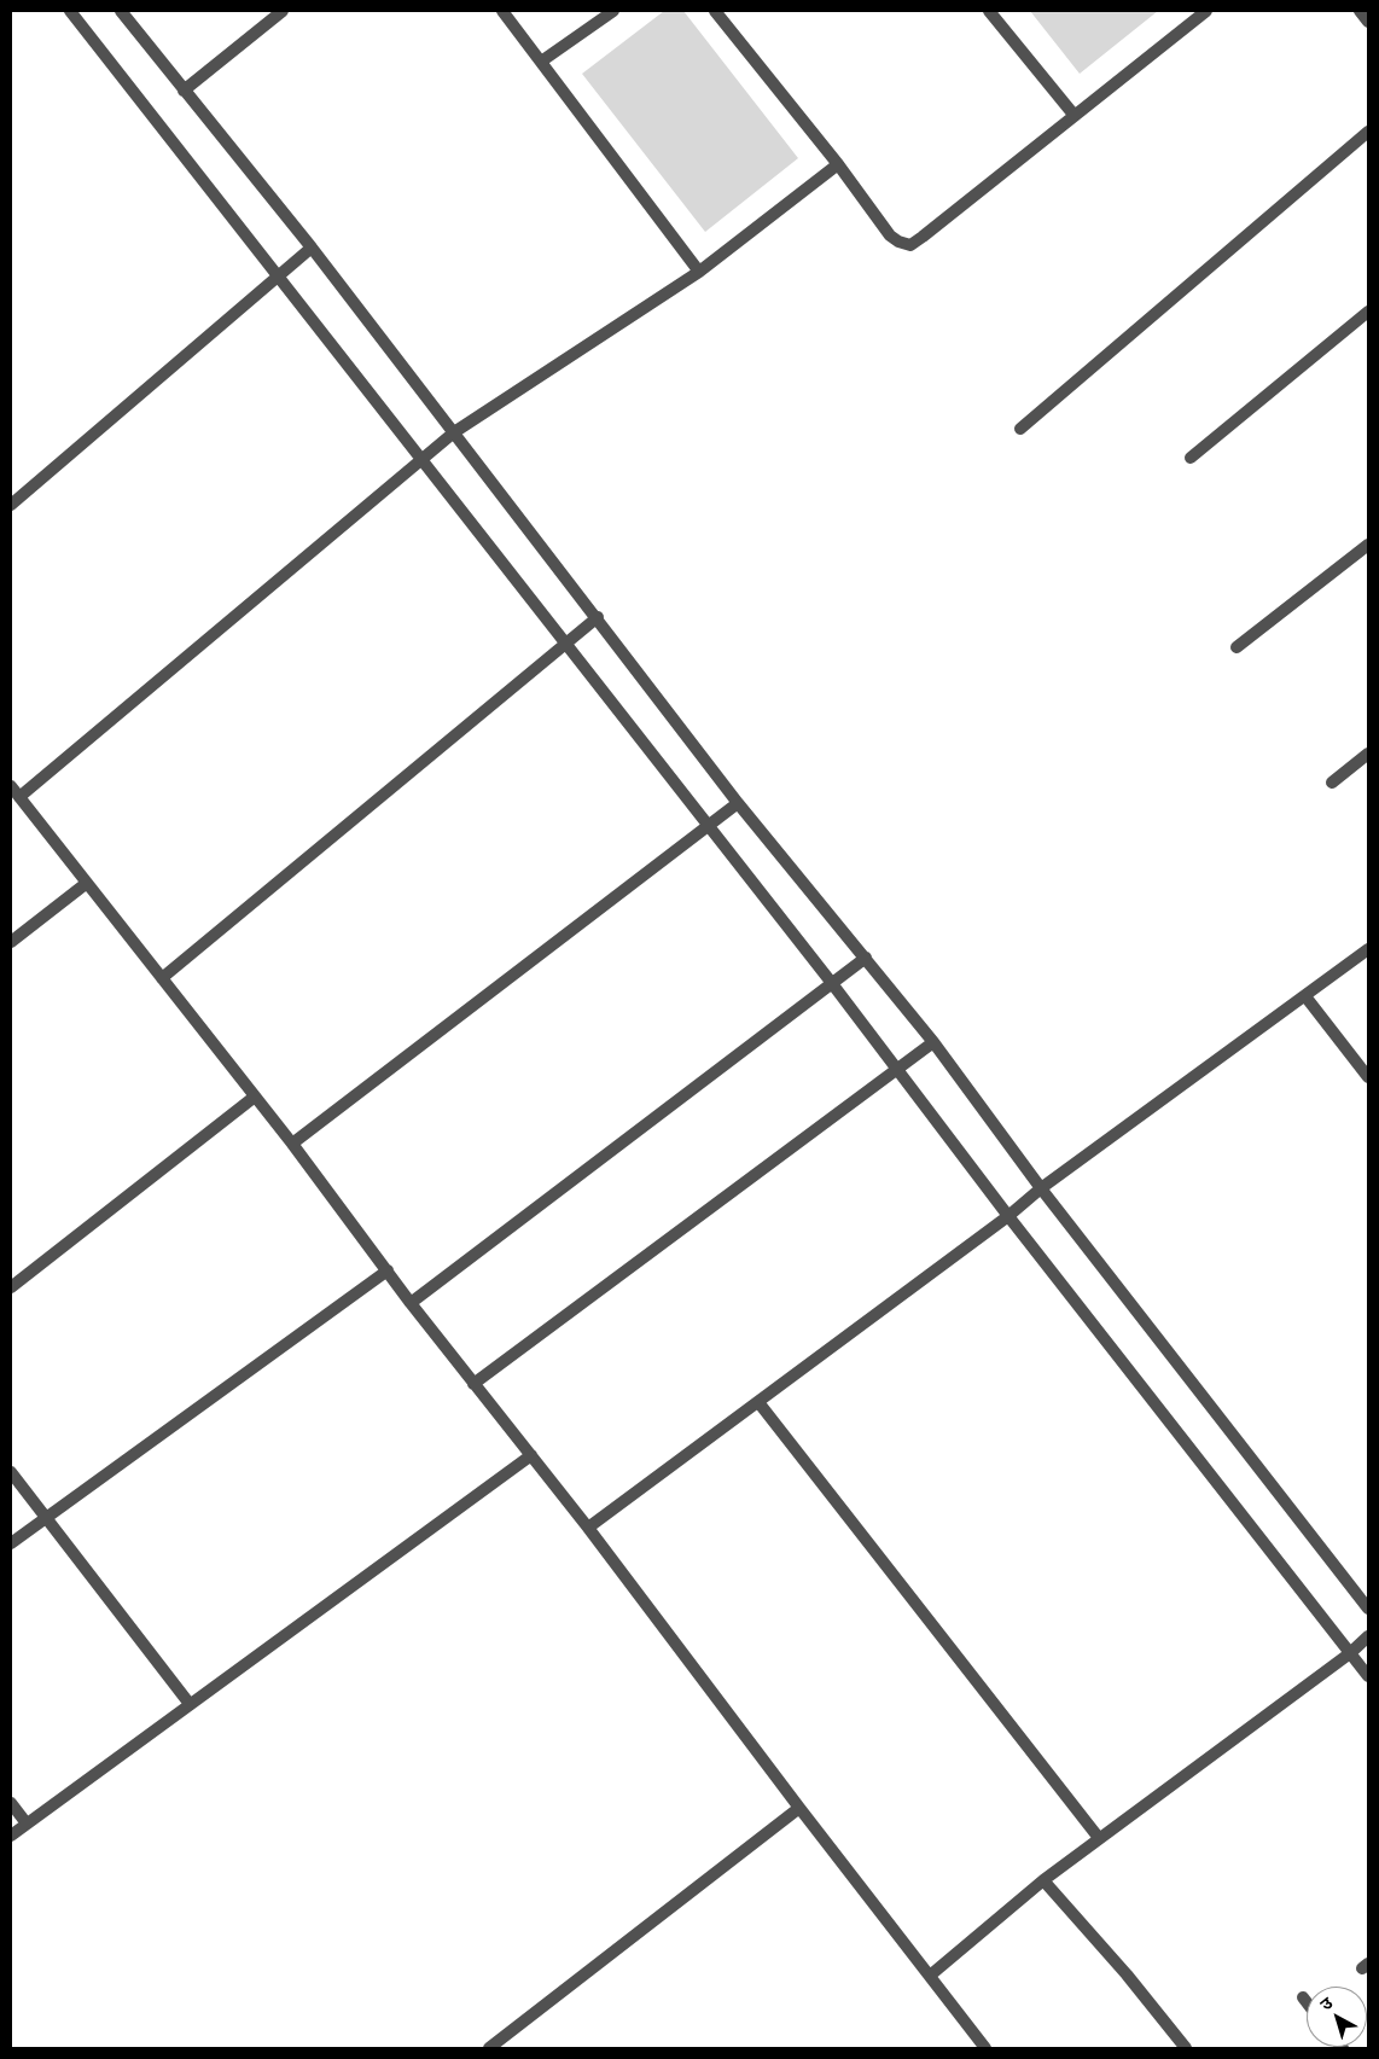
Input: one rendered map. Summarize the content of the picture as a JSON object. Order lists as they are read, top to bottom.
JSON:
{
  "north": "top left"
}
